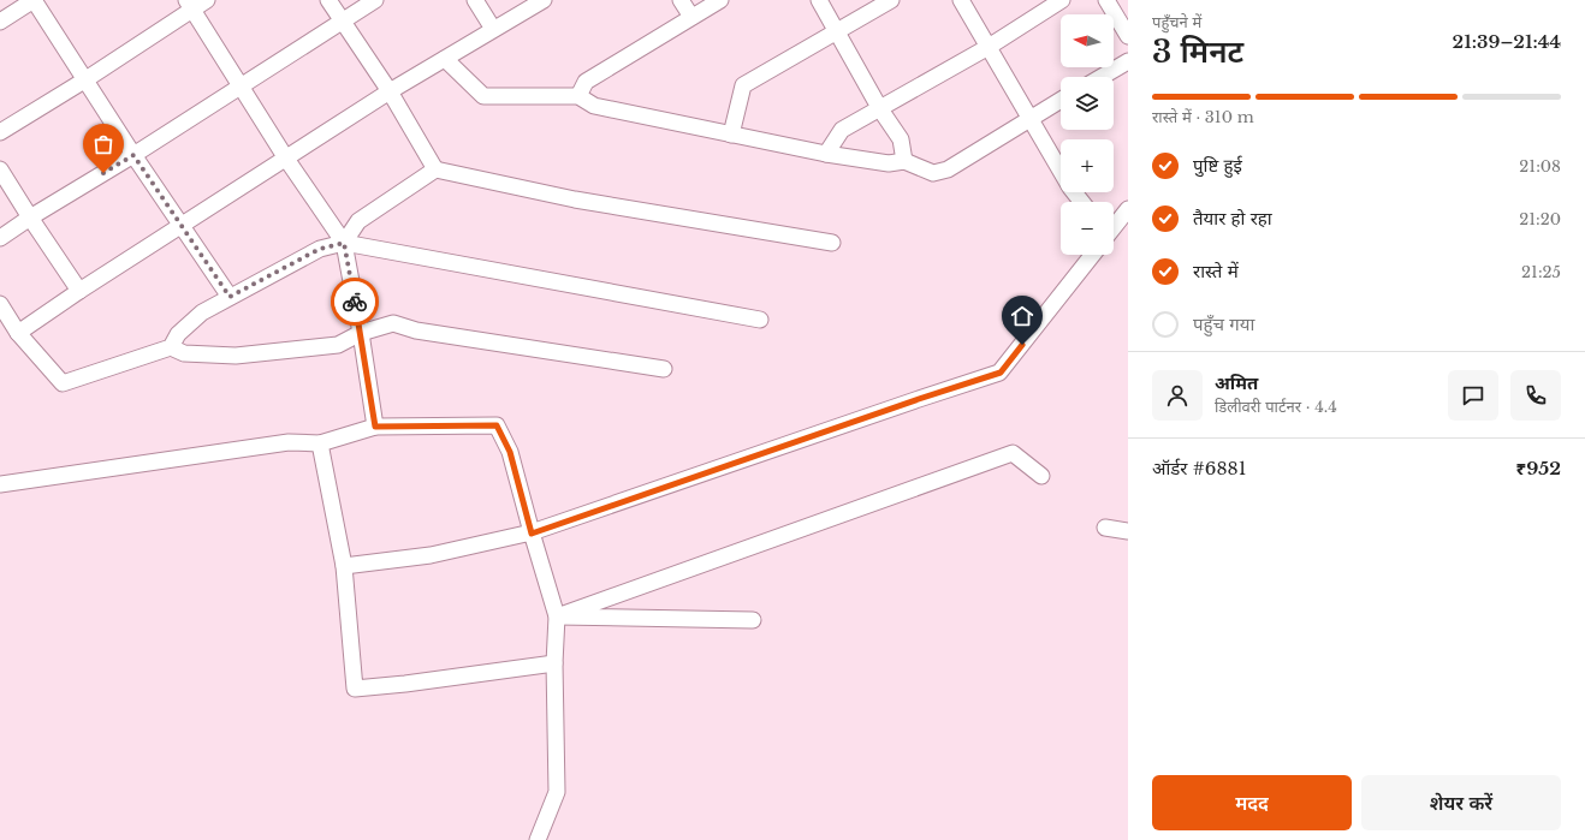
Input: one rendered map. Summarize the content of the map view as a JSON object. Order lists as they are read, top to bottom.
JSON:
{
  "north": "left",
  "page": {
    "heading": ["3 मिनट", "पहुँचने में", "21:39–21:44"],
    "panel": [
      "अमित",
      "डिलीवरी पार्टनर · 4.4",
      "ऑर्डर #6881",
      "₹952"
    ],
    "map_buttons": ["+", "−"],
    "bar": "रास्ते में · 310 m",
    "list": [
      ["पुष्टि हुई", "21:08"],
      ["तैयार हो रहा", "21:20"],
      ["रास्ते में", "21:25"],
      "पहुँच गया"
    ],
    "buttons": ["मदद", "शेयर करें"]
  }
}
